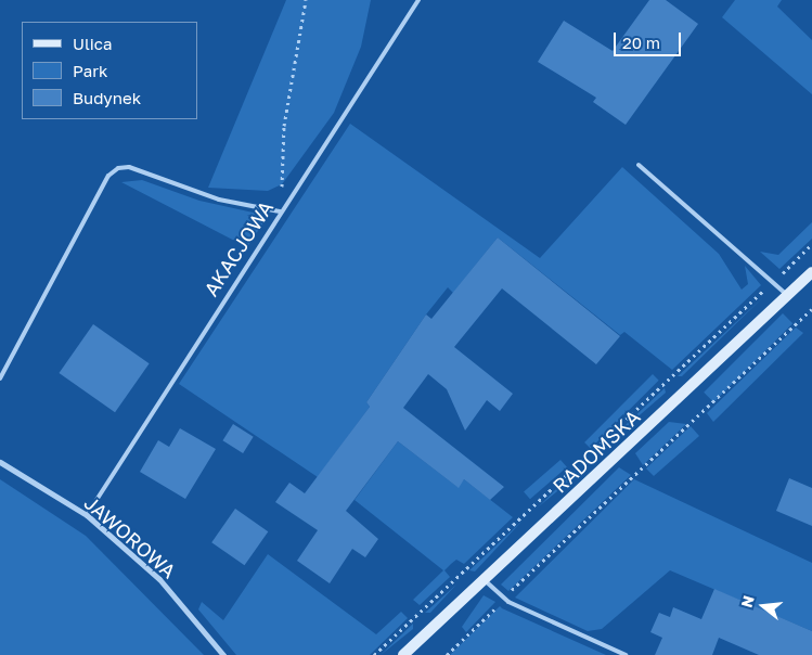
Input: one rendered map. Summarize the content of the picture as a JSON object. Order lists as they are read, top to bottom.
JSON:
{
  "streets": {
    "main road": ["RADOMSKA"],
    "street": ["JAWOROWA"],
    "lane": ["AKACJOWA"]
  },
  "crossings": [
    ["AKACJOWA", "JAWOROWA"]
  ],
  "legend": ["Ulica", "Park", "Budynek"],
  "scale_bar": "20 m",
  "north": "left"
}
